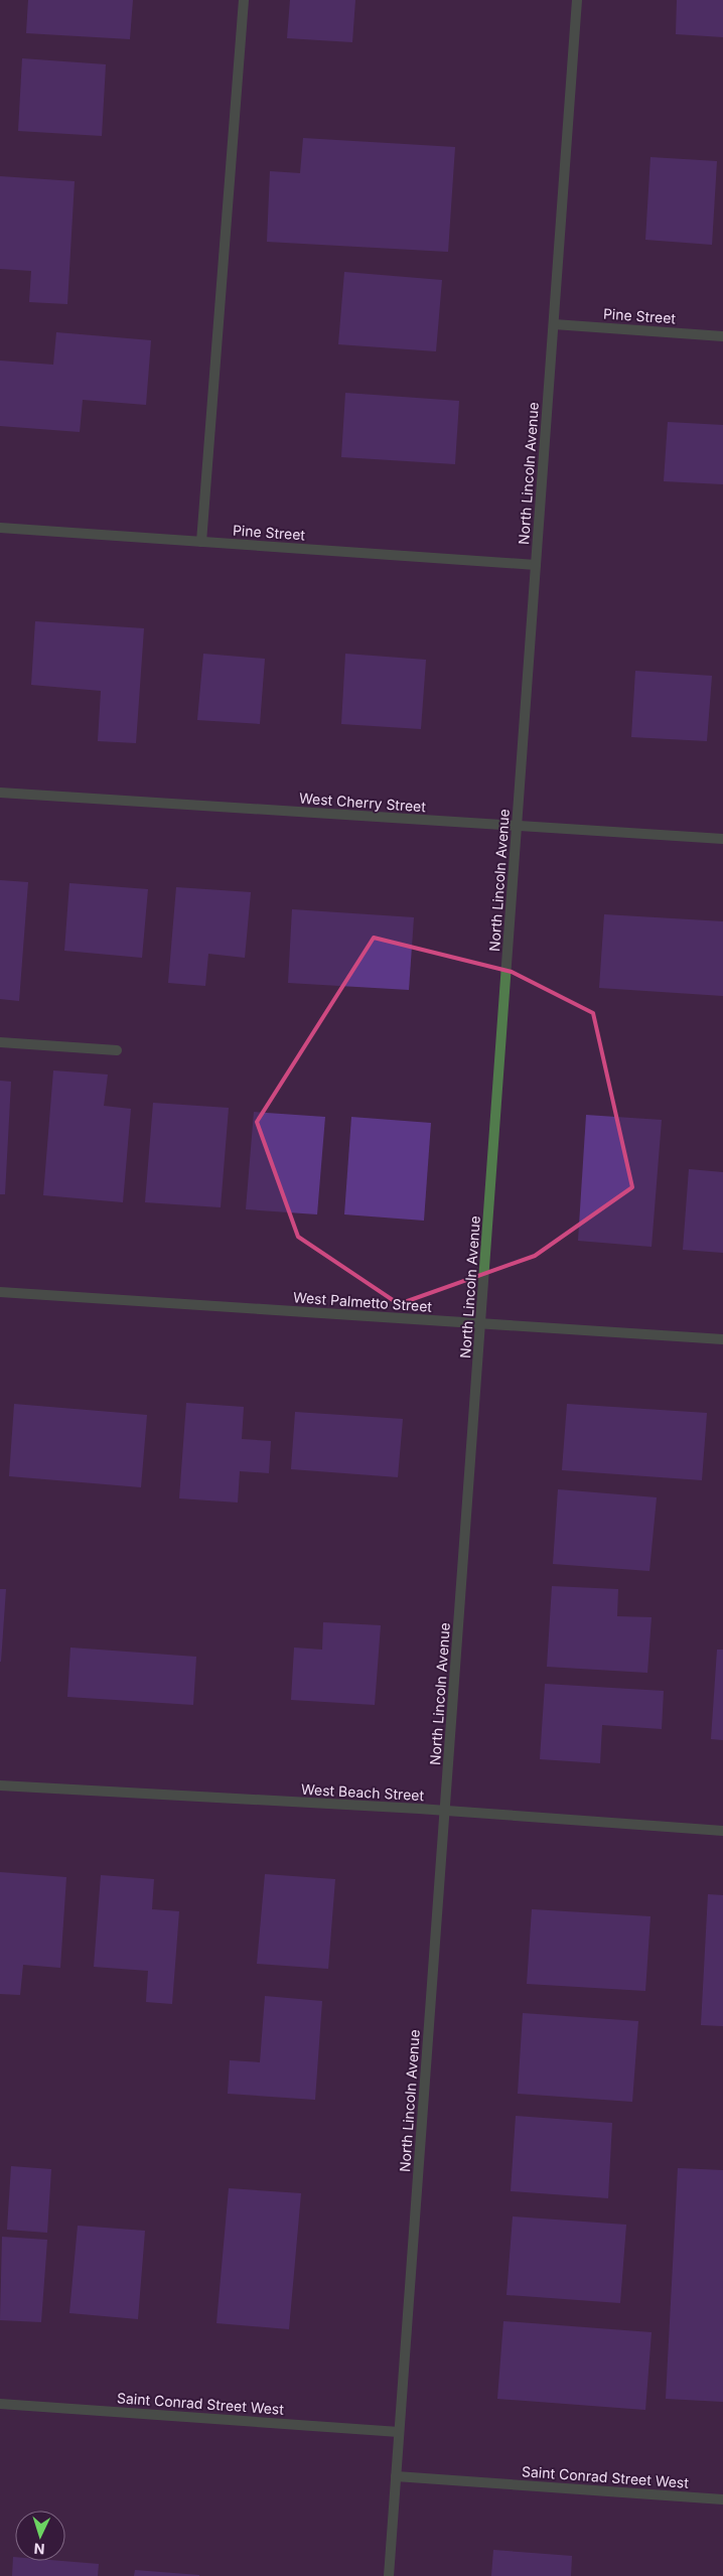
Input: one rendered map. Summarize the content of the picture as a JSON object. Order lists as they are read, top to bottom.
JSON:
{
  "streets": {
    "street": [
      "Pine Street",
      "North Lincoln Avenue",
      "West Cherry Street",
      "West Palmetto Street",
      "West Beach Street",
      "Saint Conrad Street West"
    ]
  },
  "crossings": [
    ["Pine Street", "North Lincoln Avenue"],
    ["North Lincoln Avenue", "West Cherry Street"],
    ["North Lincoln Avenue", "West Palmetto Street"],
    ["North Lincoln Avenue", "West Beach Street"],
    ["North Lincoln Avenue", "Saint Conrad Street West"]
  ],
  "north": "bottom"
}
